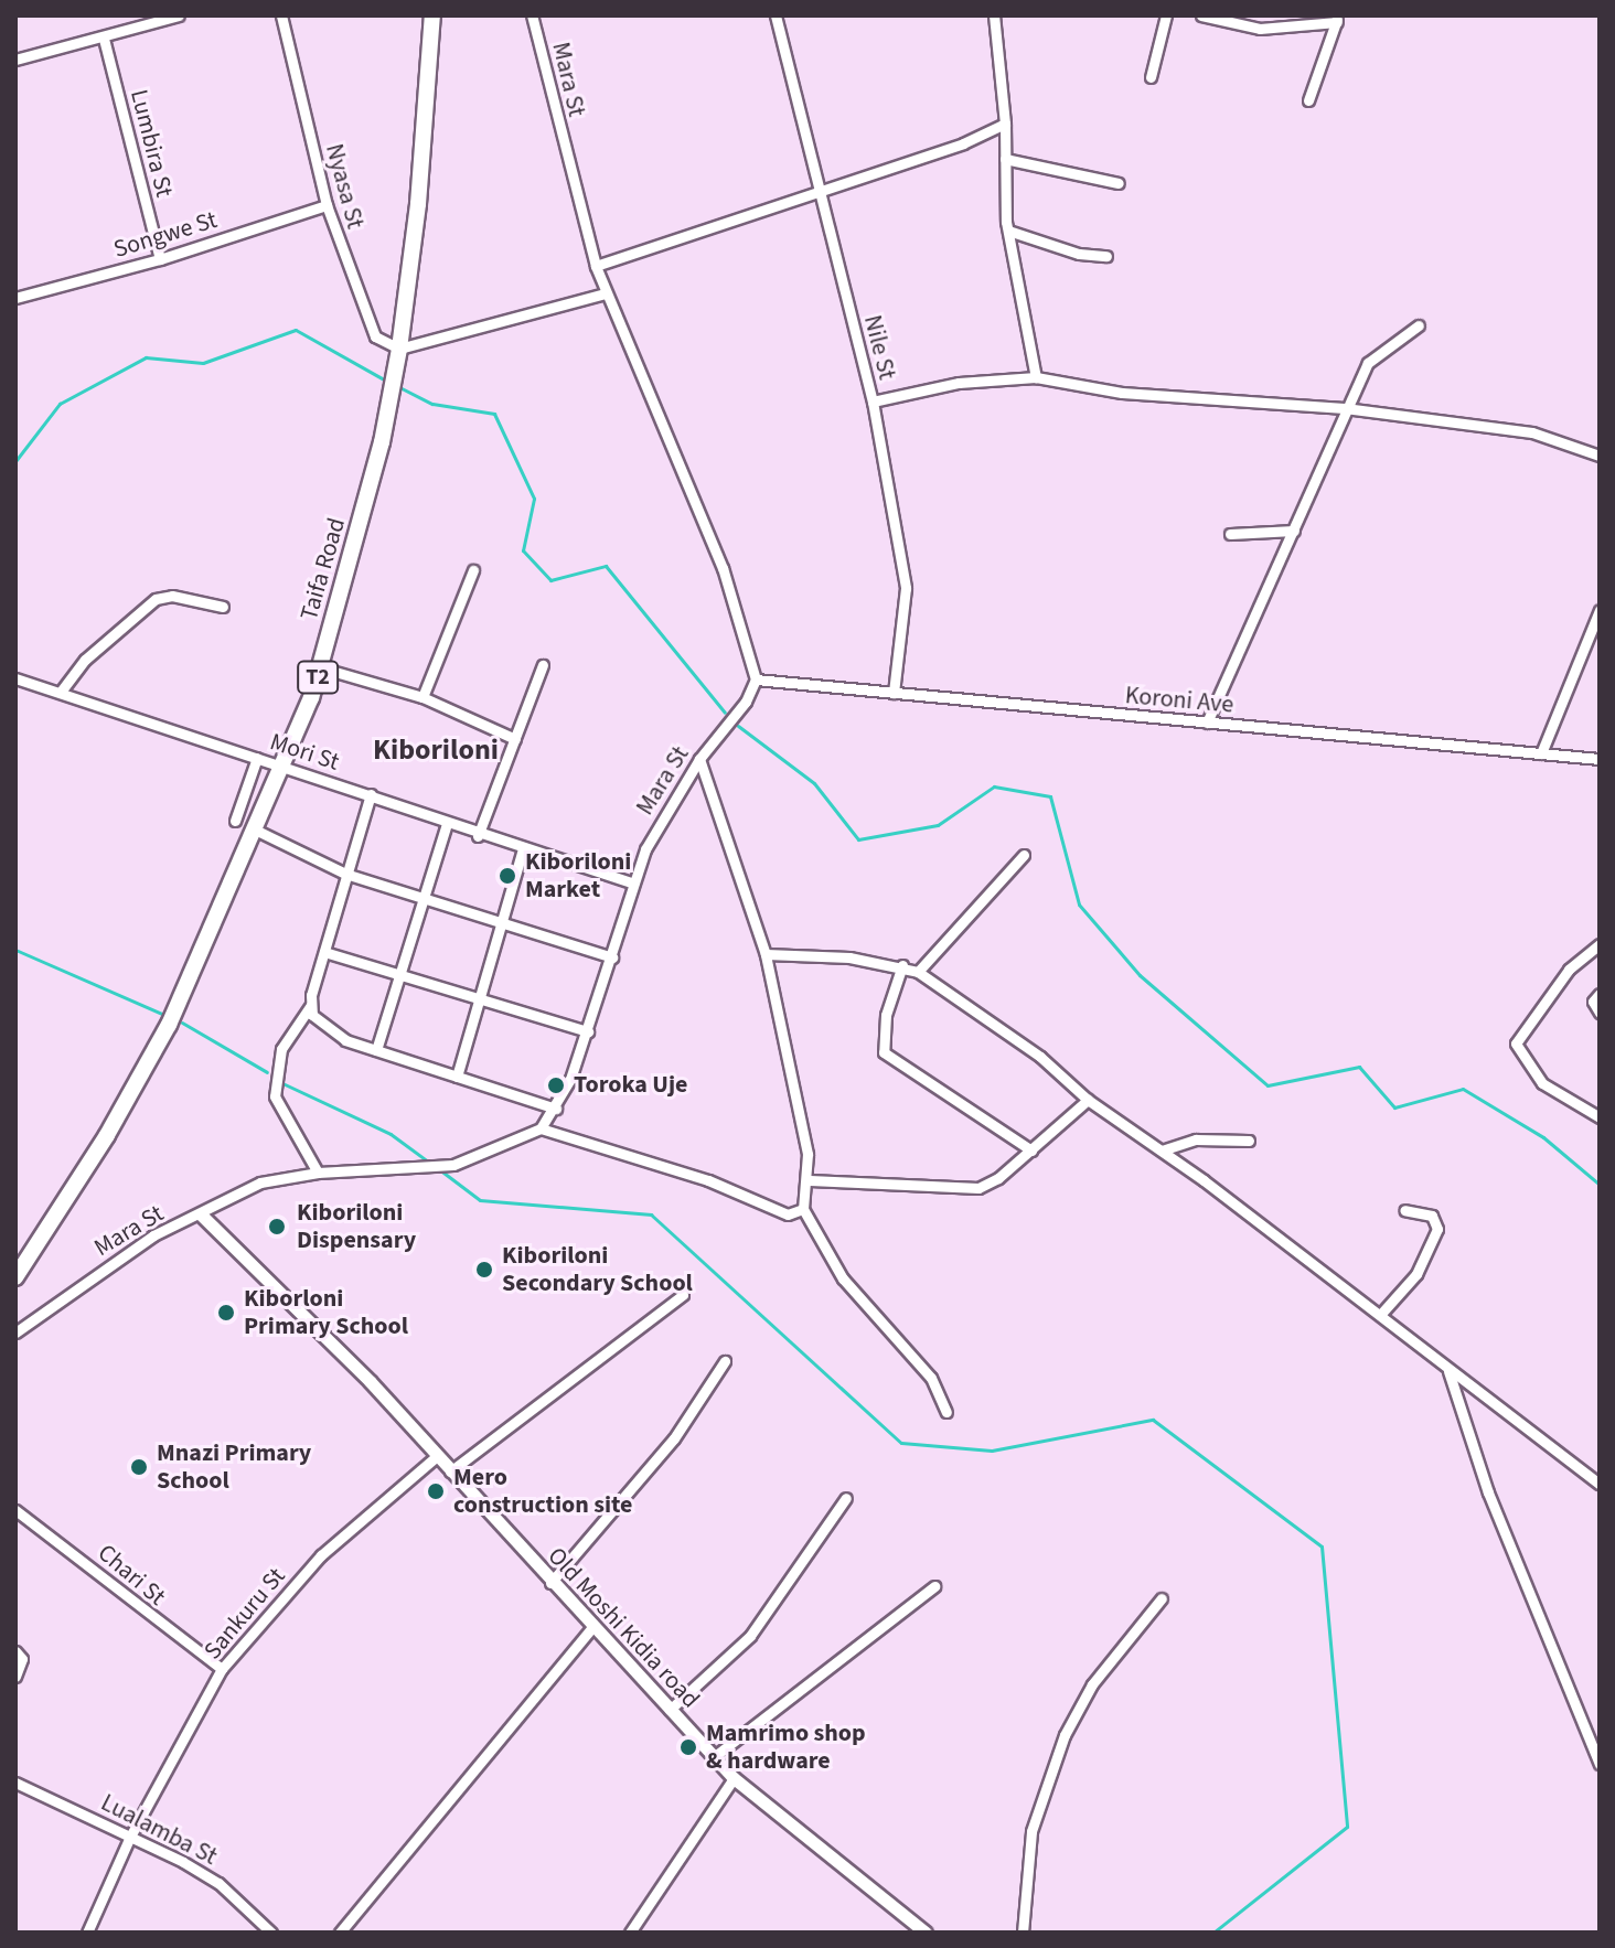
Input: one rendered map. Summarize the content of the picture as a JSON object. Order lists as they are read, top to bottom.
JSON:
{
  "streets": {
    "highway": ["Taifa Road", "T2"],
    "street": [
      "Mara St",
      "Lumbira St",
      "Nyasa St",
      "Songwe St",
      "Nile St",
      "Koroni Ave",
      "Mori St",
      "Chari St",
      "Sankuru St",
      "Old Moshi Kidia road",
      "Lualamba St"
    ]
  },
  "crossings": [
    ["Mara St", "Koroni Ave"],
    ["Mara St", "Mori St"],
    ["Mara St", "Old Moshi Kidia road"],
    ["Lumbira St", "Songwe St"],
    ["Nyasa St", "Songwe St"],
    ["Nyasa St", "Taifa Road"],
    ["Nile St", "Koroni Ave"],
    ["Taifa Road", "Mori St"],
    ["Chari St", "Sankuru St"],
    ["Sankuru St", "Old Moshi Kidia road"],
    ["Sankuru St", "Lualamba St"]
  ],
  "districts": ["Kiboriloni"],
  "places": [
    "Kiboriloni Market",
    "Toroka Uje",
    "Kiboriloni Dispensary",
    "Kiboriloni Secondary School",
    "Kiborloni Primary School",
    "Mnazi Primary School",
    "Mero construction site",
    "Mamrimo shop & hardware"
  ]
}
